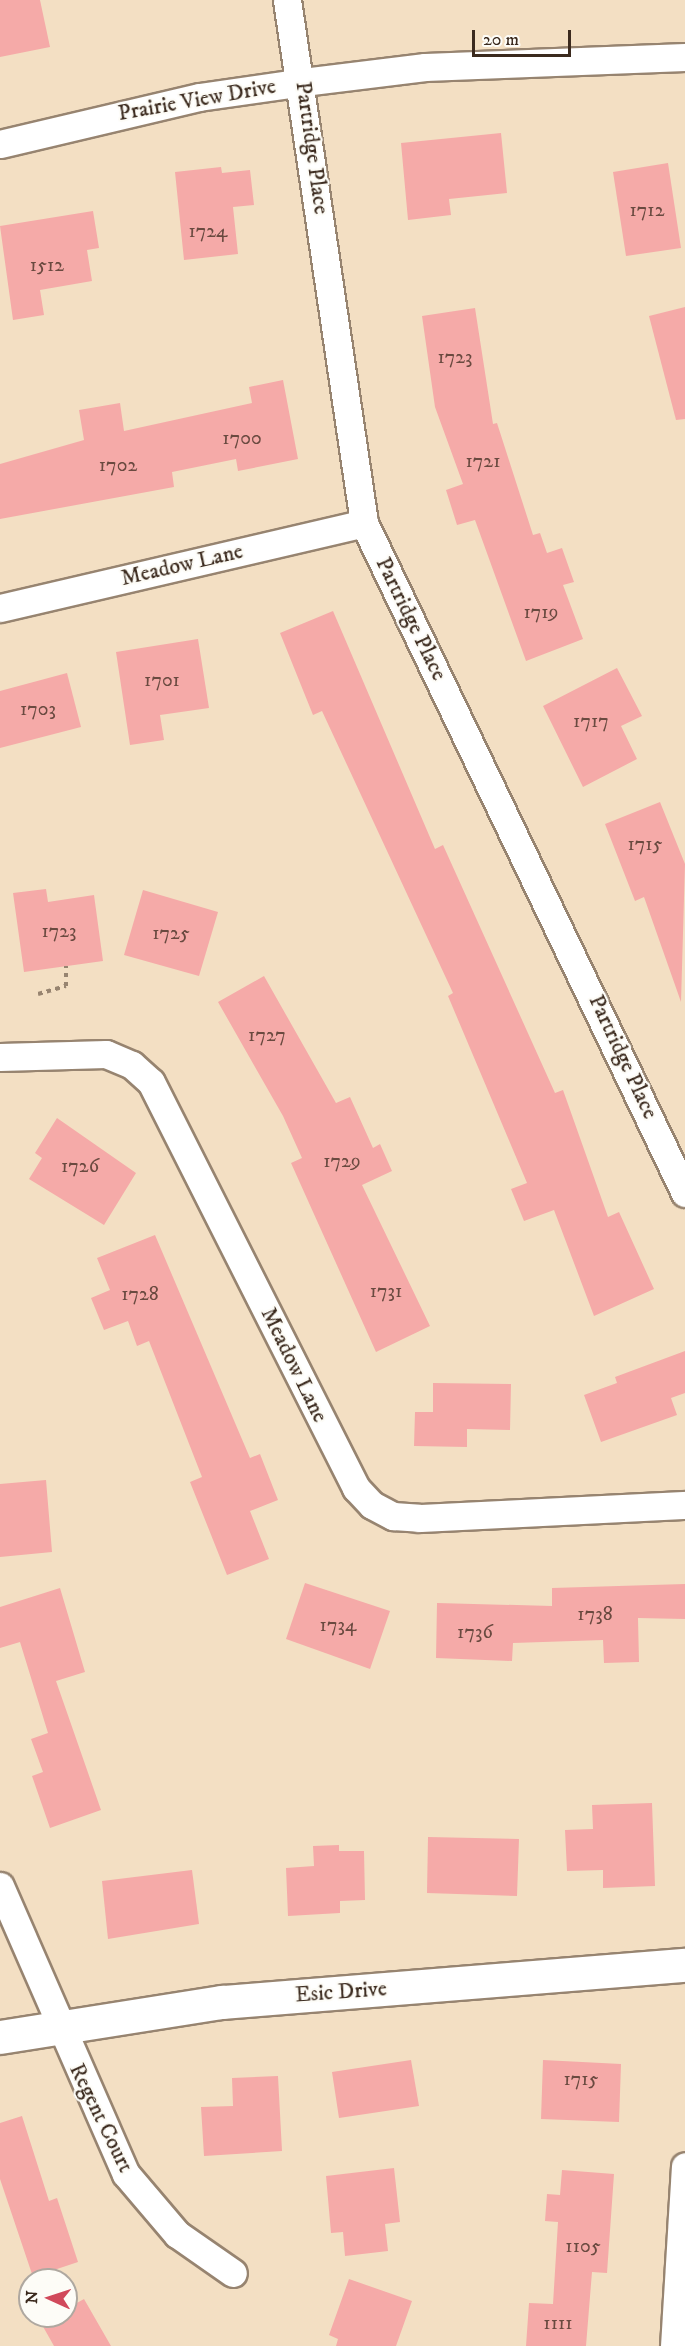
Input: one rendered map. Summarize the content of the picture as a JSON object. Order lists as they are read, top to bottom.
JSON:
{
  "streets": {
    "street": [
      "Prairie View Drive",
      "Partridge Place",
      "Meadow Lane",
      "Esic Drive",
      "Regent Court"
    ]
  },
  "crossings": [
    ["Prairie View Drive", "Partridge Place"],
    ["Partridge Place", "Meadow Lane"],
    ["Esic Drive", "Regent Court"]
  ],
  "house_numbers": [
    "1712",
    "1724",
    "1512",
    "1723",
    "1700",
    "1721",
    "1702",
    "1719",
    "1701",
    "1703",
    "1717",
    "1715",
    "1723",
    "1725",
    "1727",
    "1729",
    "1726",
    "1731",
    "1728",
    "1738",
    "1734",
    "1736",
    "1715",
    "1105",
    "1111"
  ],
  "scale_bar": "20 m",
  "north": "left"
}
